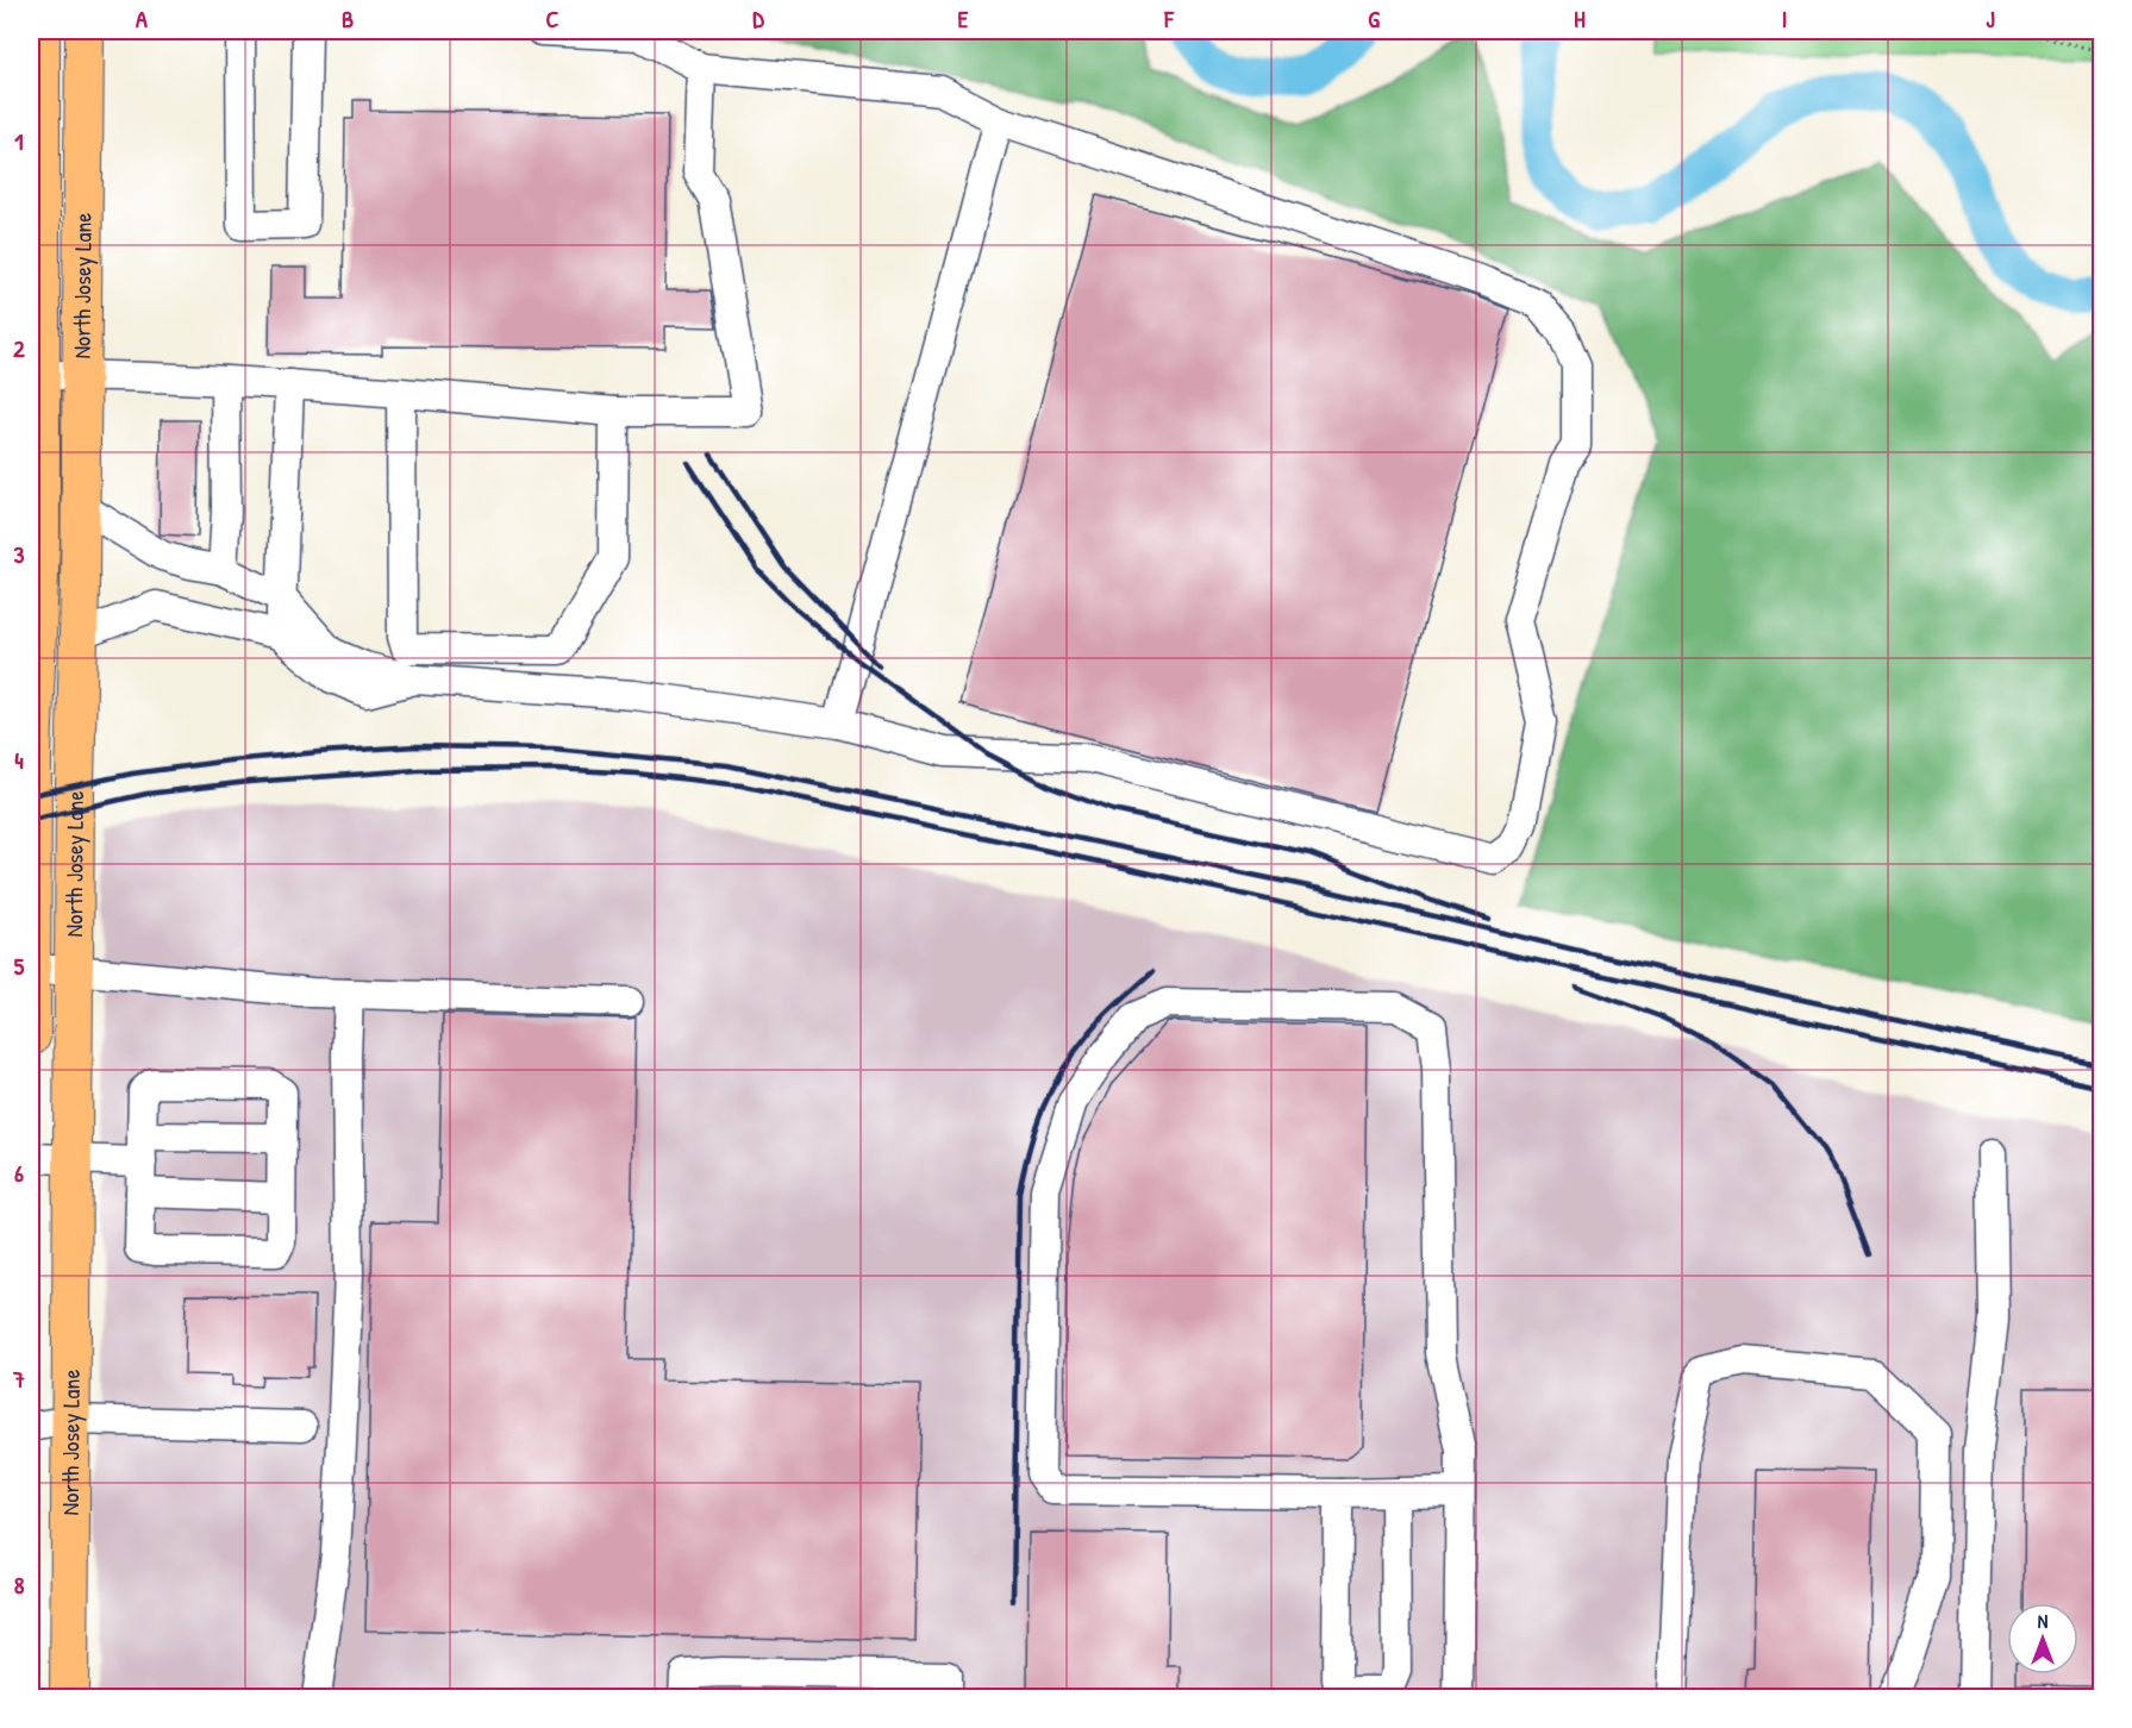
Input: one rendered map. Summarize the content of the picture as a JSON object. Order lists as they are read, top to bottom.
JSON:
{
  "streets": {
    "main road": ["North Josey Lane"]
  },
  "north": "top",
  "grid": {
    "columns": [
      "A",
      "B",
      "C",
      "D",
      "E",
      "F",
      "G",
      "H",
      "I",
      "J"
    ],
    "rows": [
      "1",
      "2",
      "3",
      "4",
      "5",
      "6",
      "7",
      "8"
    ]
  }
}
